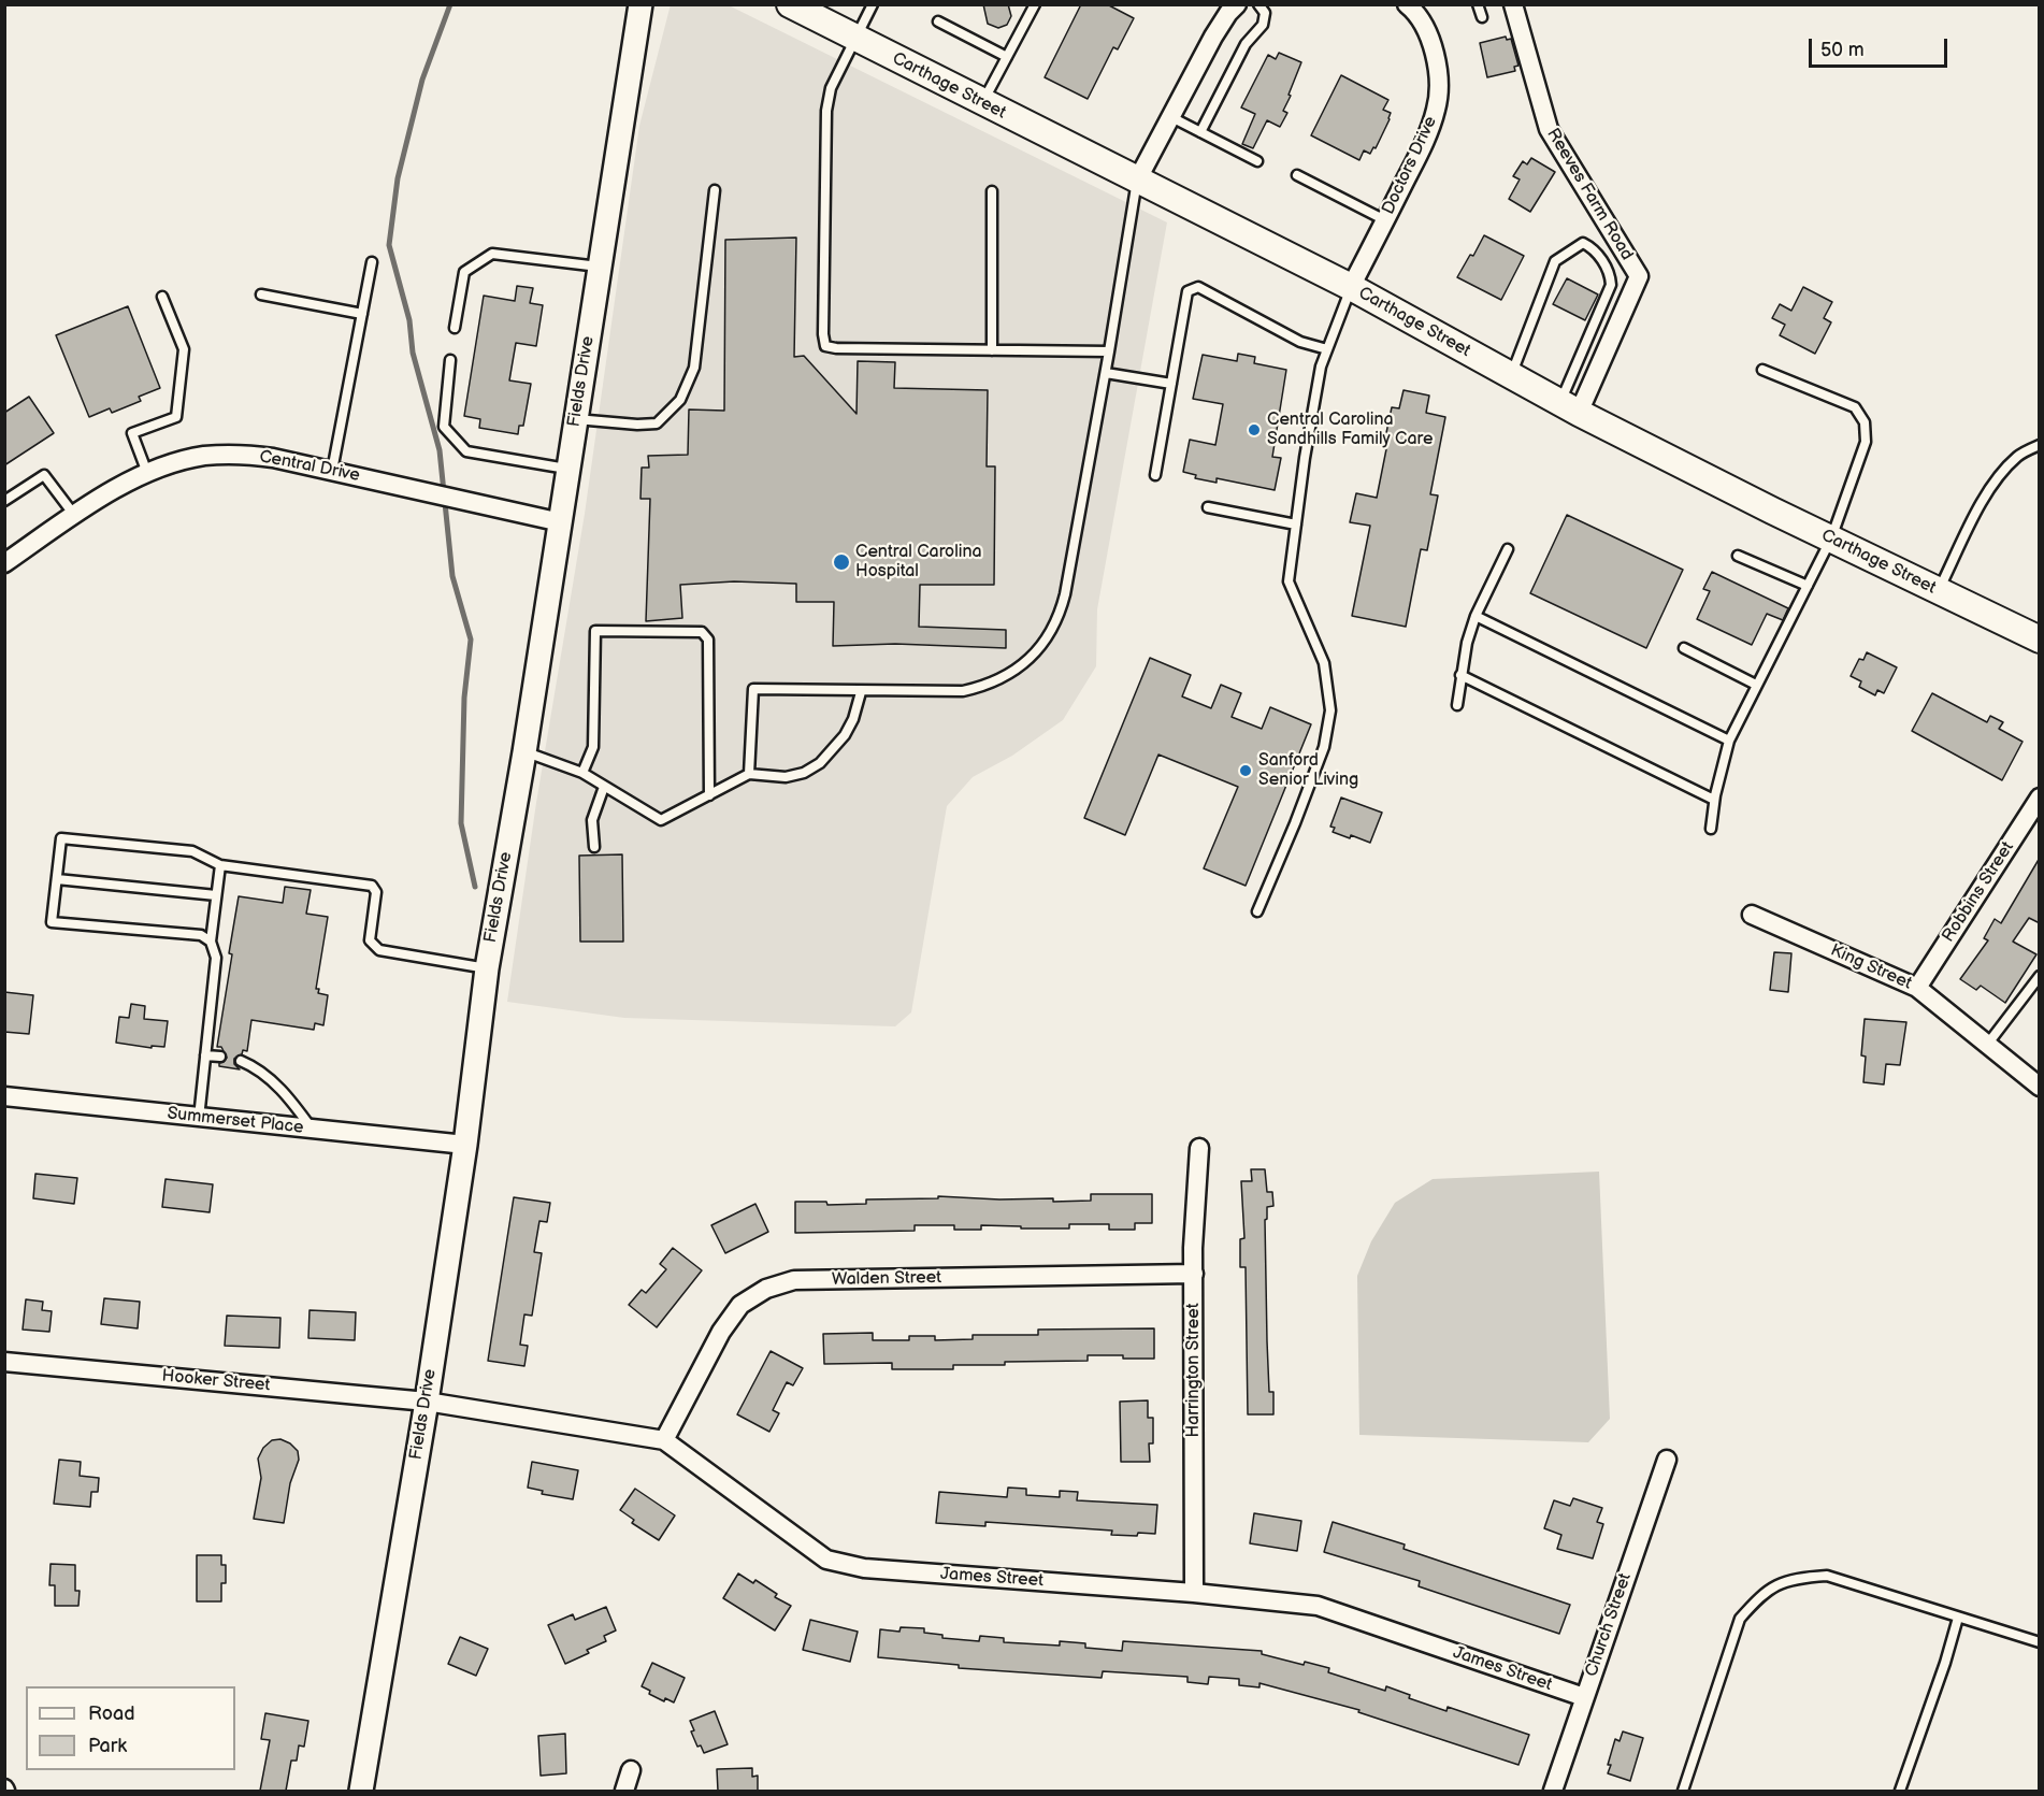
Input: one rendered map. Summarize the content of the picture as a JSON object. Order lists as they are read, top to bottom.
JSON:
{
  "streets": {
    "main road": ["Carthage Street"],
    "street": [
      "Doctors Drive",
      "Reeves Farm Road",
      "Fields Drive",
      "Central Drive",
      "Robbins Street",
      "King Street",
      "Summerset Place",
      "Walden Street",
      "Harrington Street",
      "Hooker Street",
      "James Street",
      "Church Street"
    ]
  },
  "crossings": [
    ["Carthage Street", "Doctors Drive"],
    ["Carthage Street", "Reeves Farm Road"],
    ["Fields Drive", "Central Drive"],
    ["Fields Drive", "Summerset Place"],
    ["Fields Drive", "Hooker Street"],
    ["Fields Drive", "James Street"],
    ["Robbins Street", "King Street"],
    ["Walden Street", "Harrington Street"],
    ["Walden Street", "James Street"],
    ["Harrington Street", "James Street"],
    ["Hooker Street", "James Street"],
    ["James Street", "Church Street"]
  ],
  "places": ["Central Carolina Sandhills Family Care", "Central Carolina Hospital", "Sanford Senior Living"],
  "legend": ["Road", "Park"],
  "scale_bar": "50 m"
}
